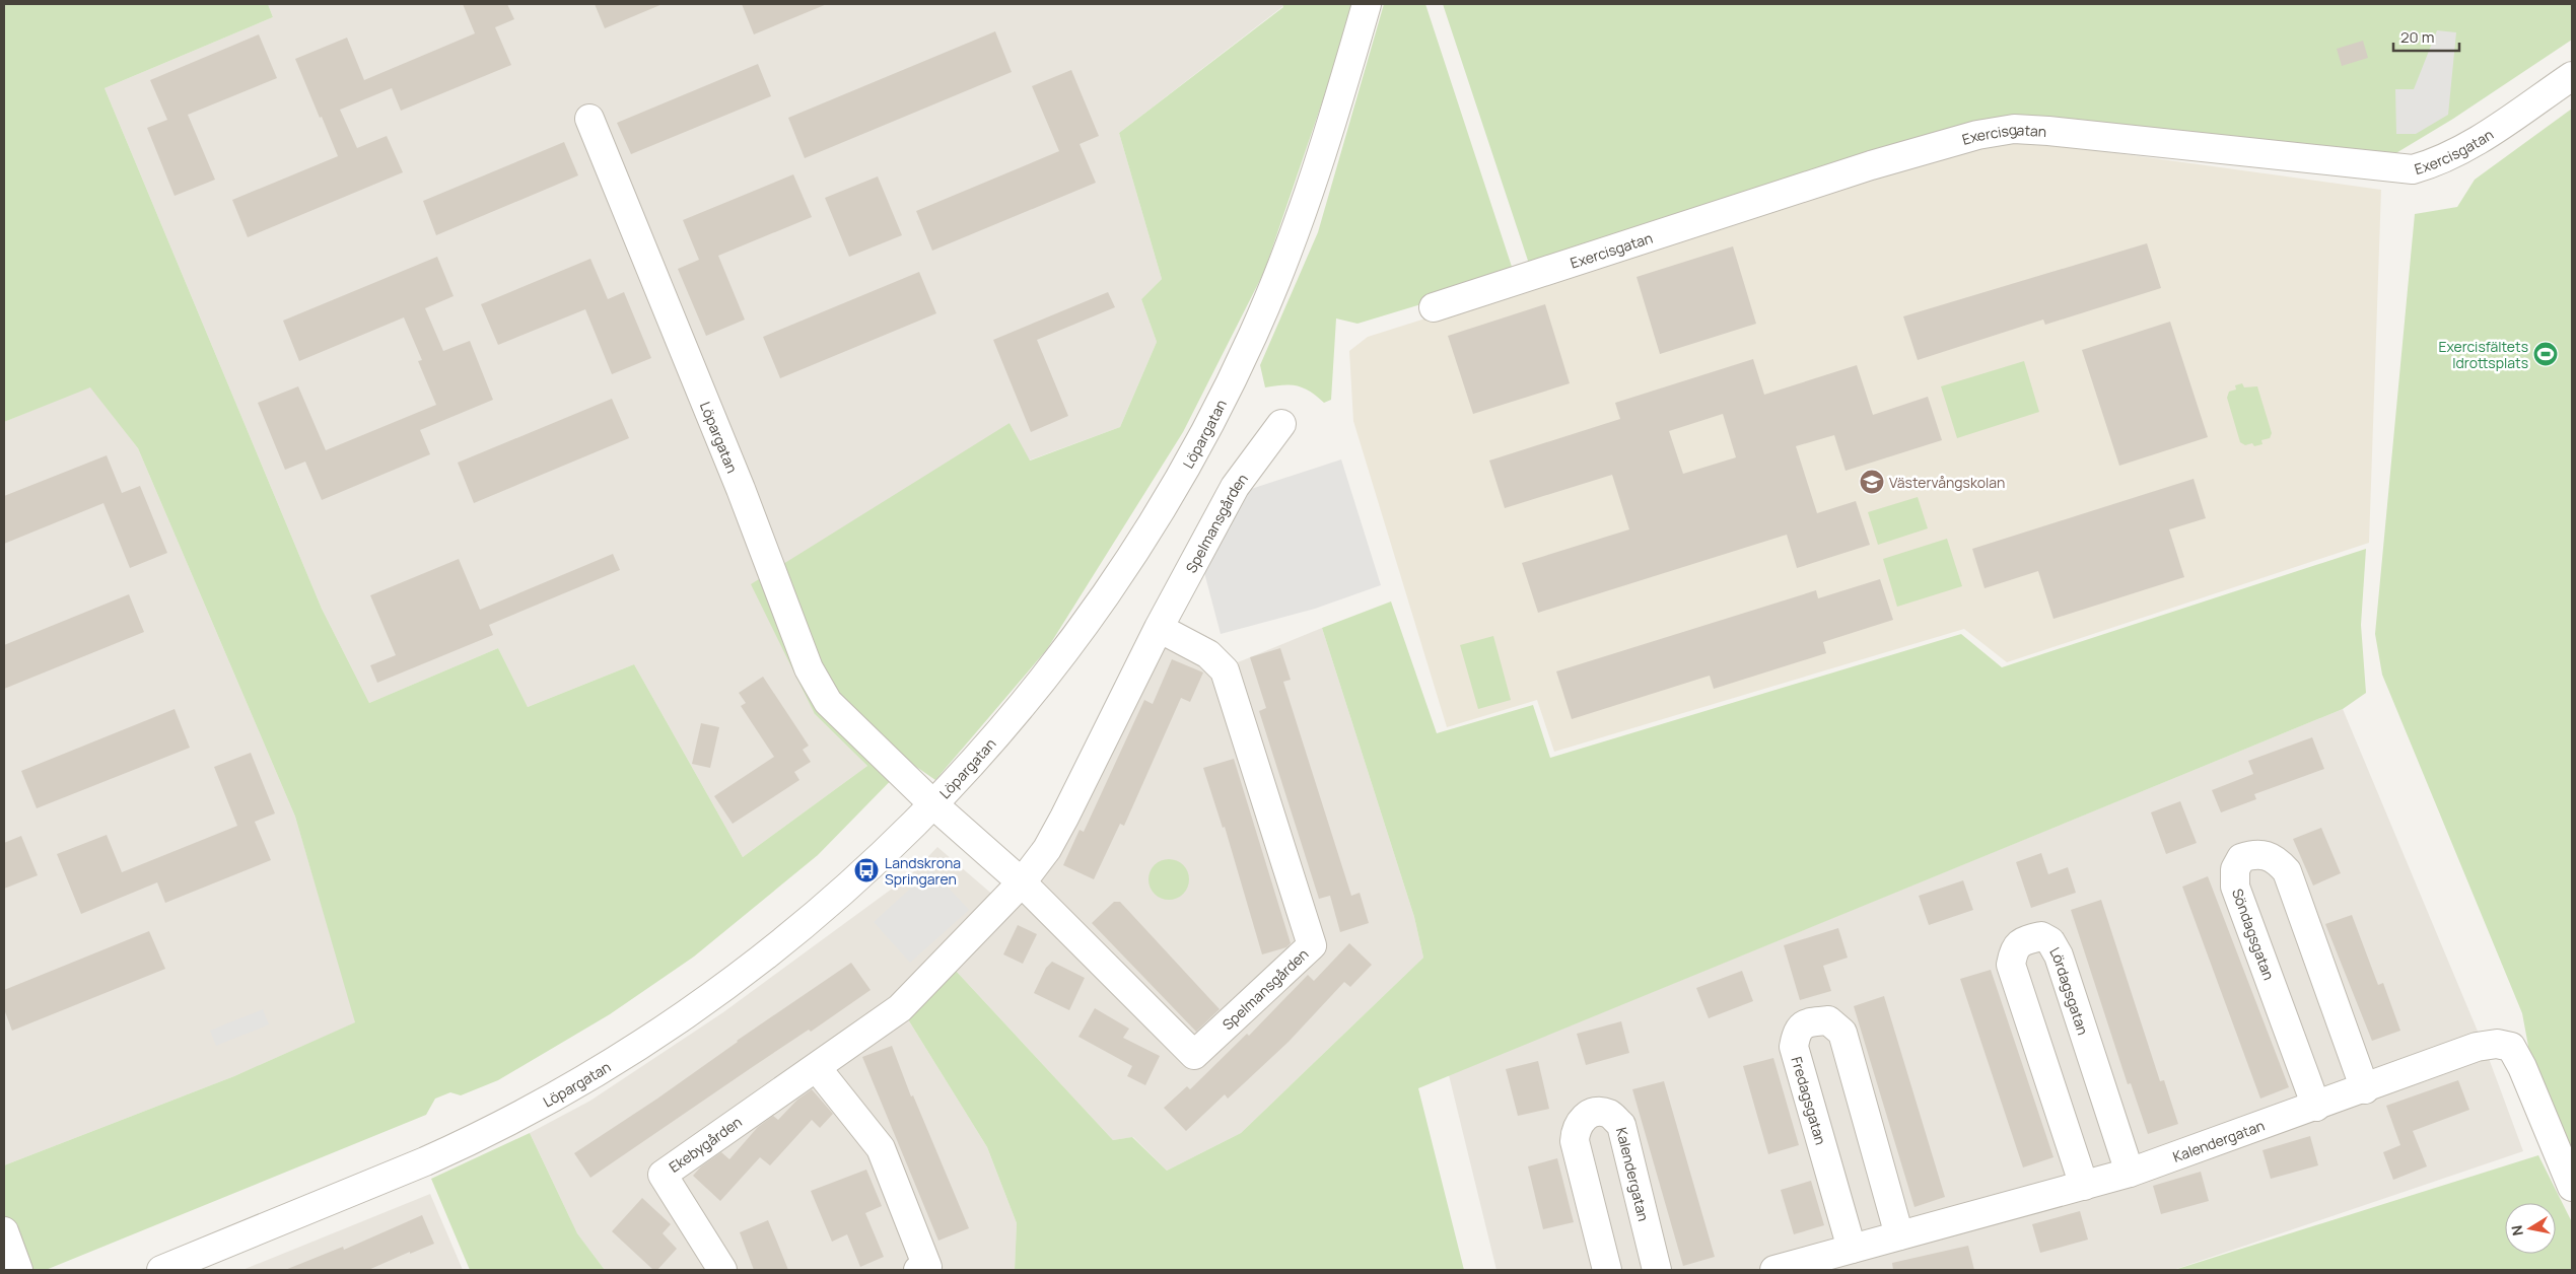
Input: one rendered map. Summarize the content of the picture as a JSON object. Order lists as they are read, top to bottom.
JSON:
{
  "streets": {
    "street": [
      "Exercisgatan",
      "Löpargatan",
      "Spelmansgården",
      "Söndagsgatan",
      "Lördagsgatan",
      "Fredagsgatan",
      "Kalendergatan",
      "Ekebygården"
    ]
  },
  "crossings": [
    ["Löpargatan", "Spelmansgården"],
    ["Spelmansgården", "Ekebygården"],
    ["Söndagsgatan", "Kalendergatan"],
    ["Lördagsgatan", "Kalendergatan"],
    ["Fredagsgatan", "Kalendergatan"]
  ],
  "places": {
    "sports": ["Exercisfältets Idrottsplats"],
    "school or university": ["Västervångskolan"],
    "bus stop": ["Landskrona Springaren"]
  },
  "scale_bar": "20 m",
  "north": "left"
}
